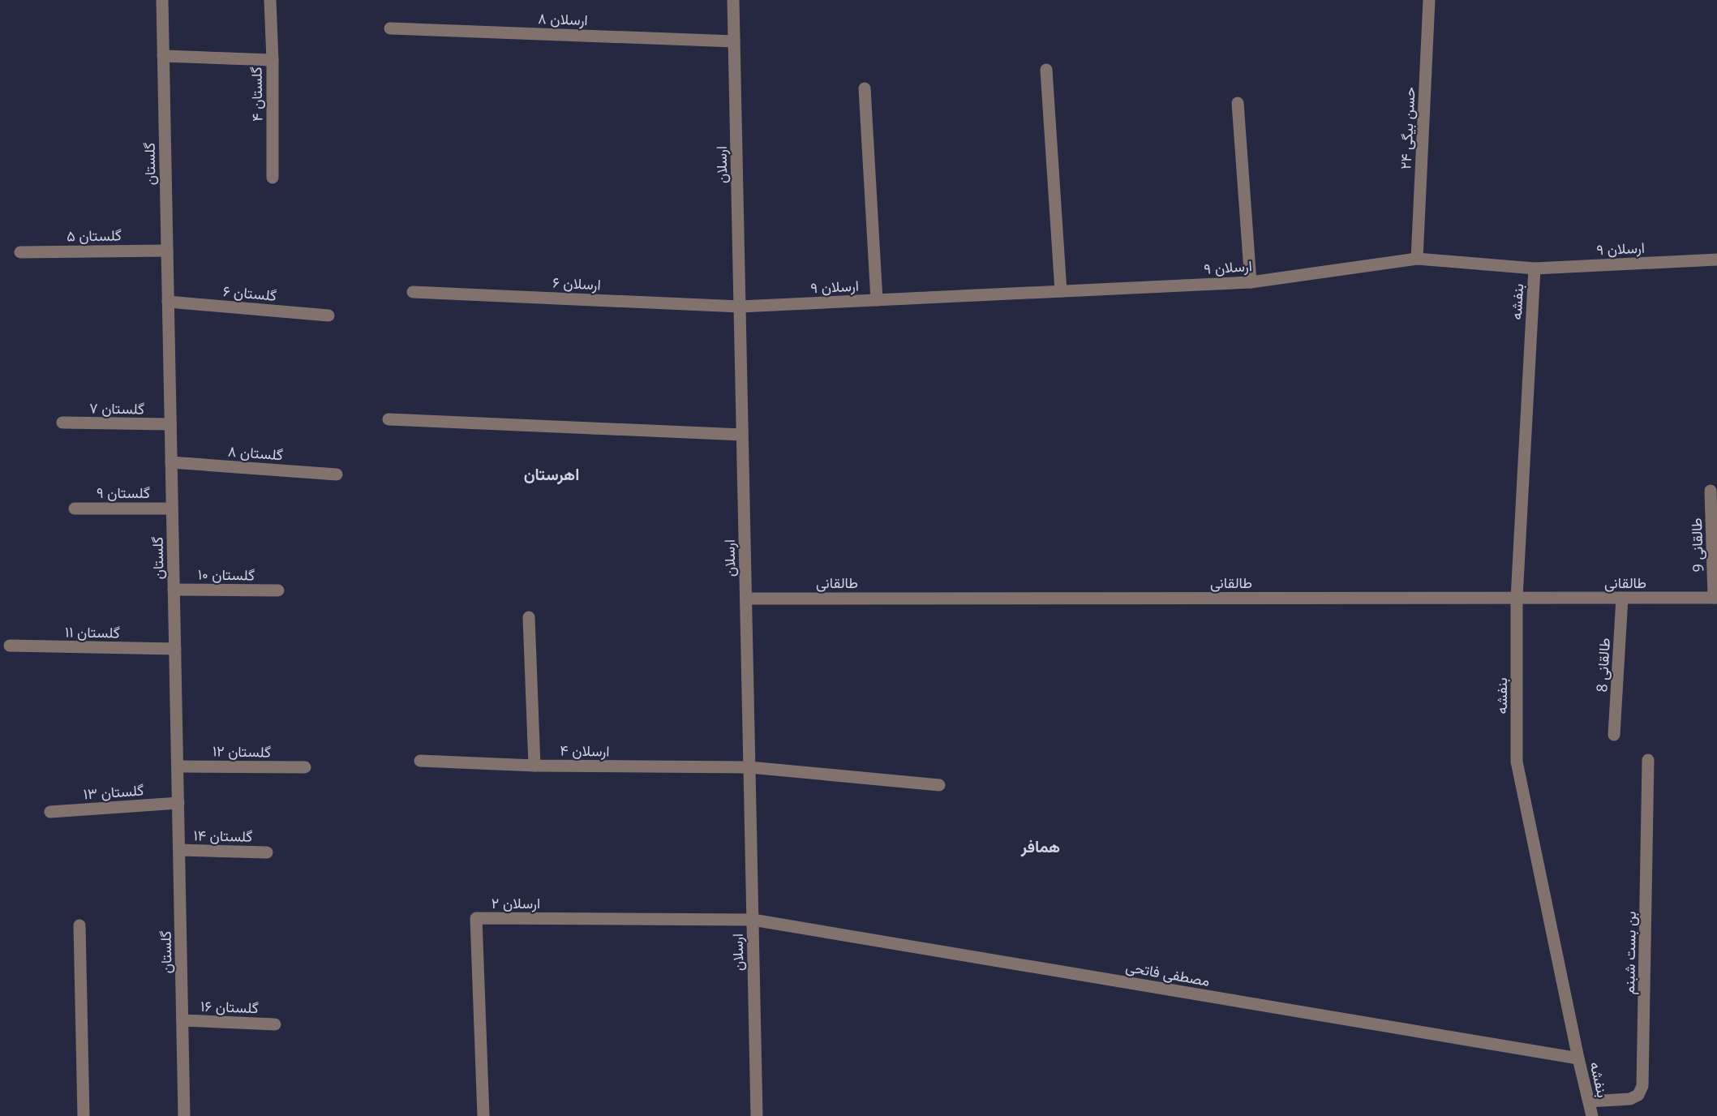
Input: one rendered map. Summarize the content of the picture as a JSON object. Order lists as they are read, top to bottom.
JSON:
{
  "streets": {
    "street": [
      "ارسلان ۸",
      "گلستان ۴",
      "حسن بیگی ۲۴",
      "گلستان",
      "ارسلان",
      "گلستان ۵",
      "ارسلان ۹",
      "ارسلان ۶",
      "گلستان ۶",
      "بنفشه",
      "گلستان ۷",
      "گلستان ۸",
      "گلستان ۹",
      "طالقانی 9",
      "گلستان ۱۰",
      "طالقانی",
      "گلستان ۱۱",
      "طالقانی 8",
      "ارسلان ۴",
      "گلستان ۱۲",
      "گلستان ۱۳",
      "گلستان ۱۴",
      "ارسلان ۲",
      "بن بست شبنم",
      "مصطفی فاتحی",
      "گلستان ۱۶"
    ]
  },
  "crossings": [
    ["ارسلان ۸", "ارسلان"],
    ["گلستان ۴", "گلستان"],
    ["حسن بیگی ۲۴", "ارسلان ۹"],
    ["گلستان", "گلستان ۵"],
    ["گلستان", "گلستان ۶"],
    ["گلستان", "گلستان ۷"],
    ["گلستان", "گلستان ۸"],
    ["گلستان", "گلستان ۹"],
    ["گلستان", "گلستان ۱۰"],
    ["گلستان", "گلستان ۱۱"],
    ["گلستان", "گلستان ۱۲"],
    ["گلستان", "گلستان ۱۳"],
    ["گلستان", "گلستان ۱۴"],
    ["گلستان", "گلستان ۱۶"],
    ["ارسلان", "ارسلان ۹"],
    ["ارسلان", "ارسلان ۶"],
    ["ارسلان", "طالقانی"],
    ["ارسلان", "ارسلان ۴"],
    ["ارسلان", "ارسلان ۲"],
    ["ارسلان", "مصطفی فاتحی"],
    ["ارسلان ۹", "ارسلان ۶"],
    ["ارسلان ۹", "بنفشه"],
    ["بنفشه", "طالقانی"],
    ["بنفشه", "بن بست شبنم"],
    ["بنفشه", "مصطفی فاتحی"],
    ["طالقانی 9", "طالقانی"],
    ["طالقانی", "طالقانی 8"],
    ["ارسلان ۲", "مصطفی فاتحی"]
  ],
  "districts": ["اهرستان", "همافر"]
}
